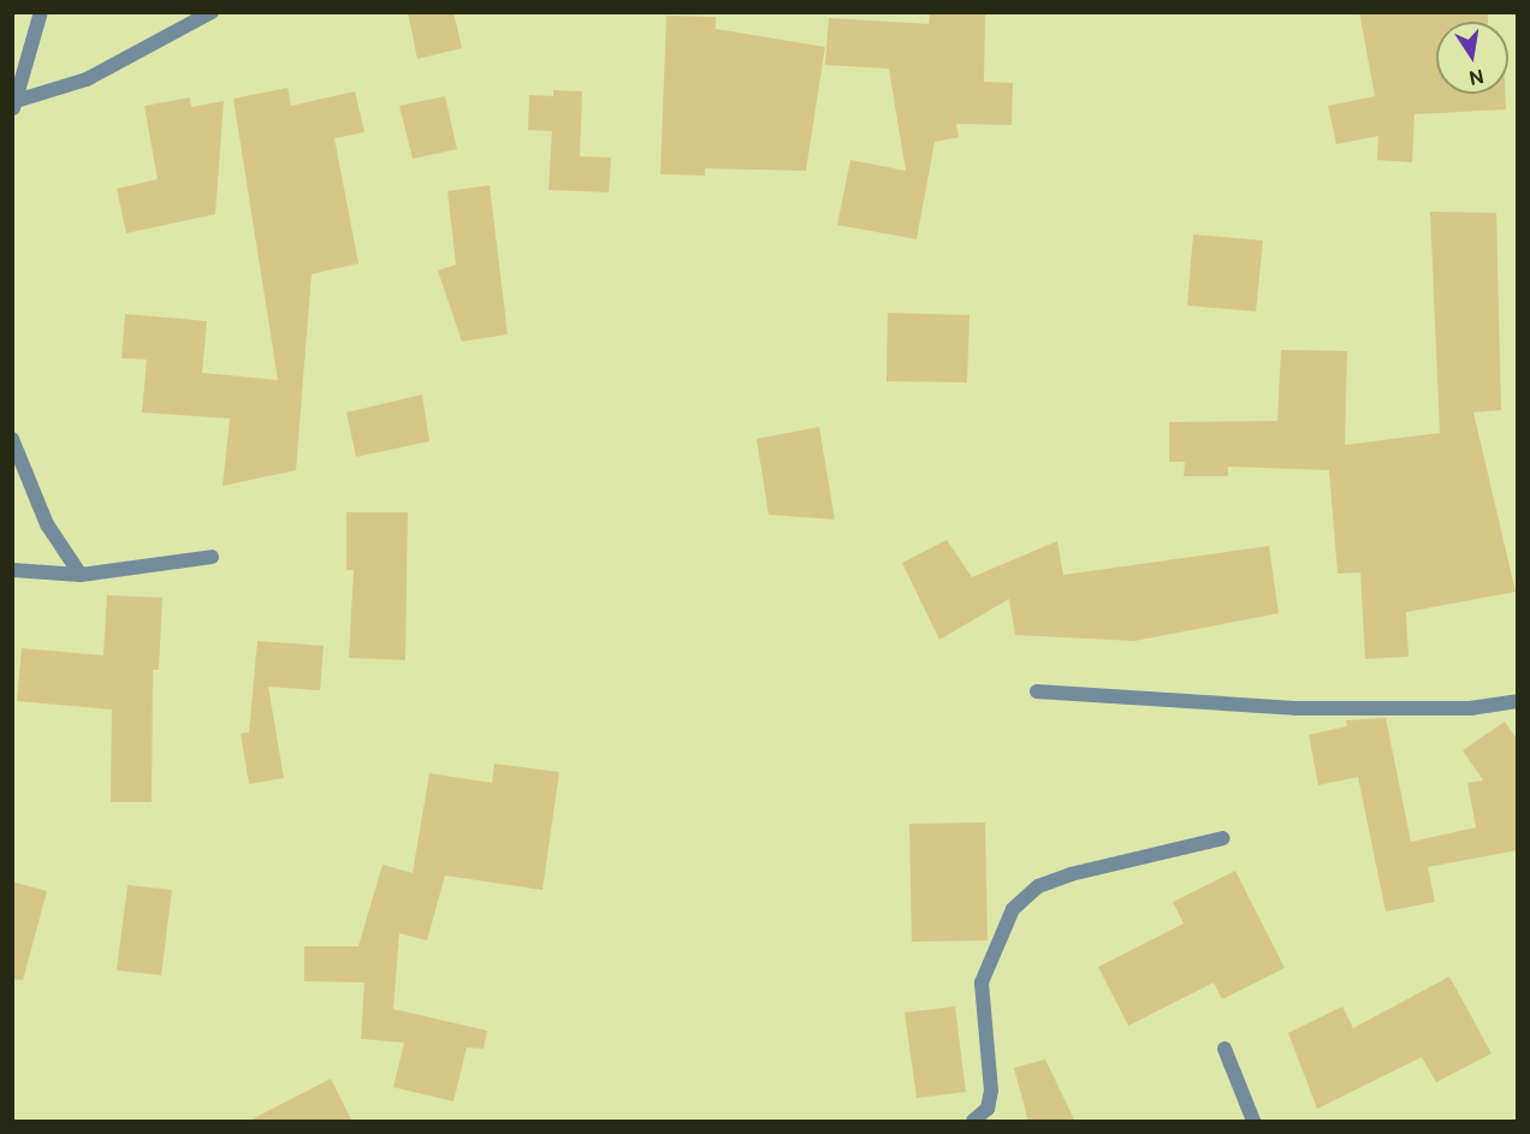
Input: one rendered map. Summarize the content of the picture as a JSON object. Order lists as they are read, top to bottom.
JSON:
{
  "north": "bottom"
}
